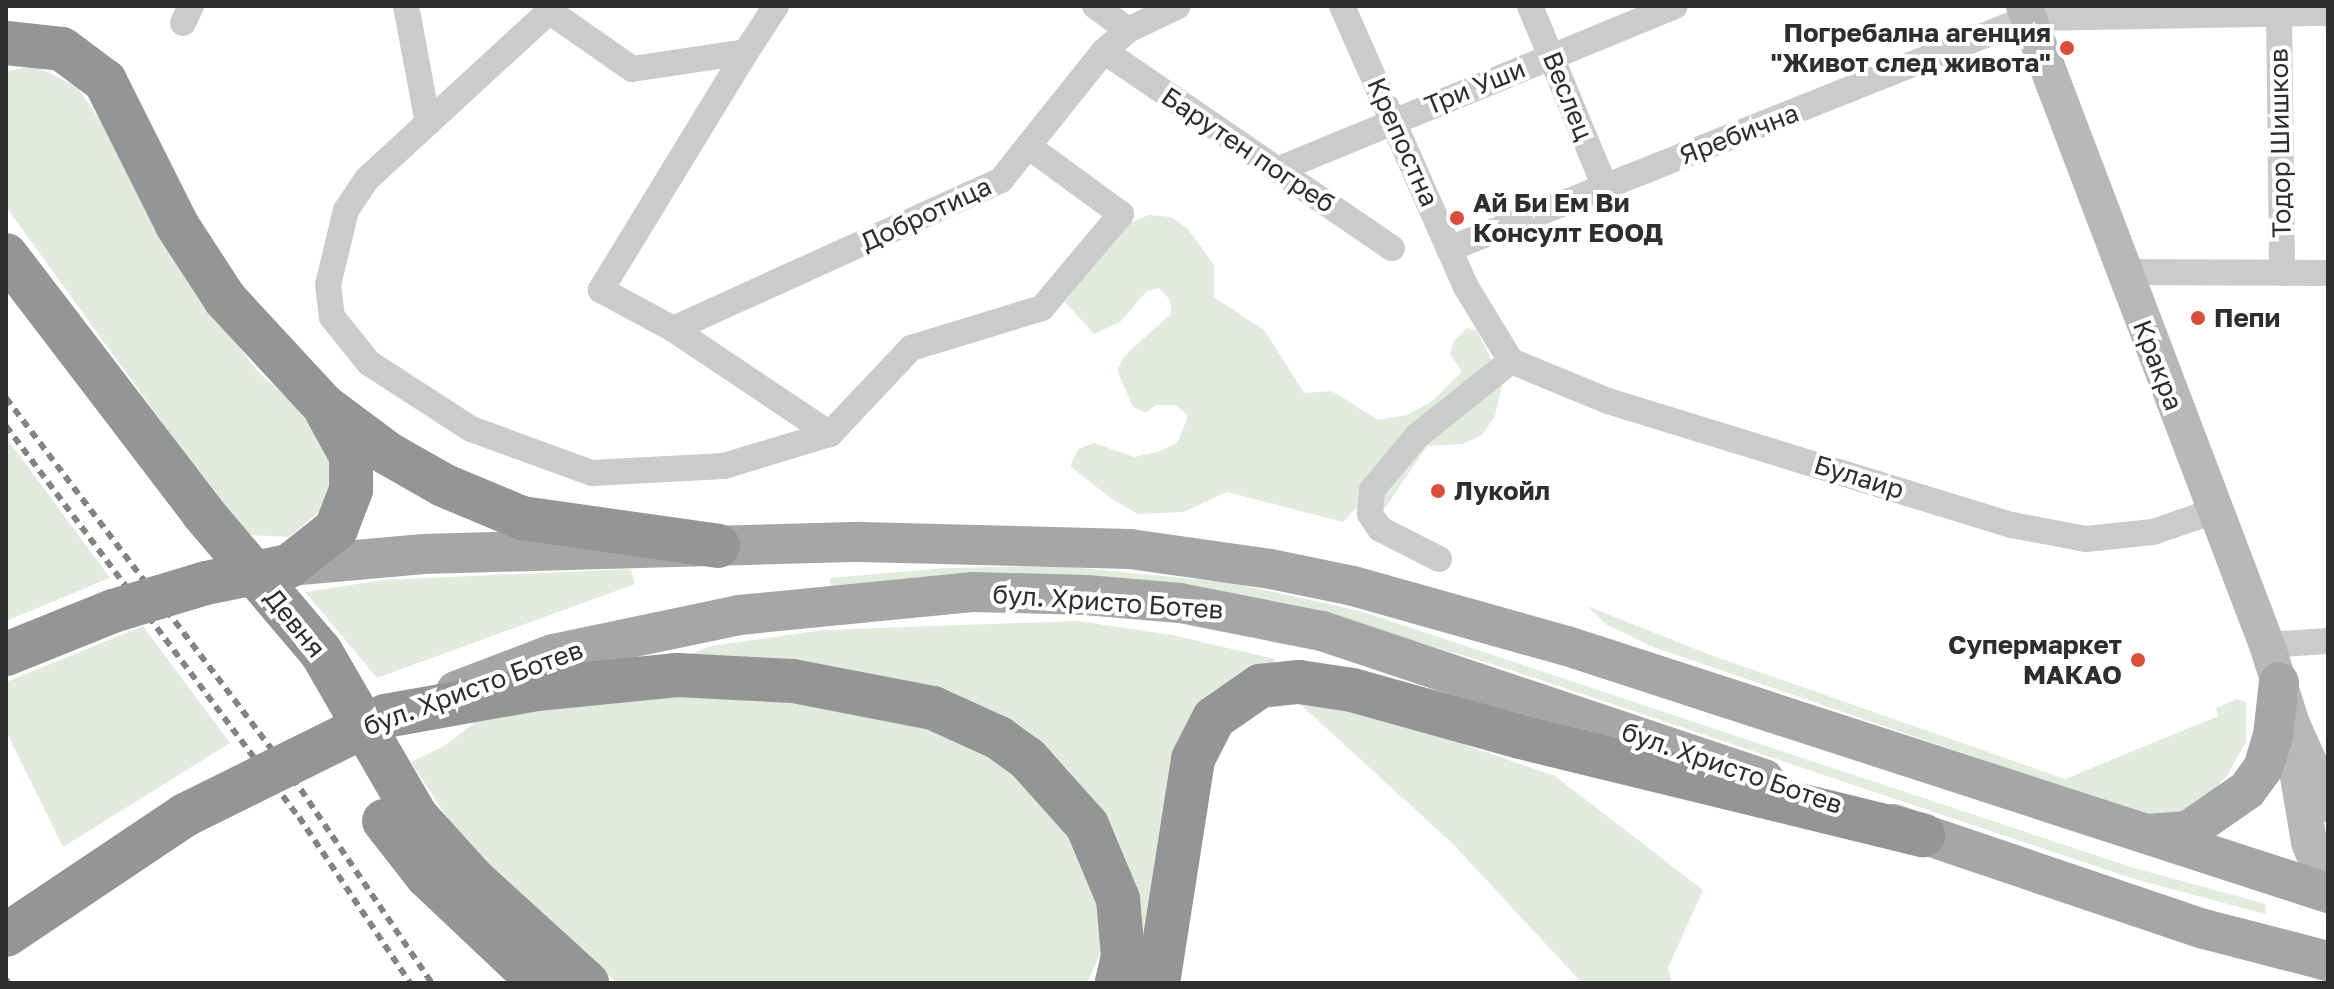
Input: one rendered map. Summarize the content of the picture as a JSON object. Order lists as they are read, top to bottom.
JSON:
{
  "streets": {
    "highway": ["бул. Христо Ботев", "Девня"],
    "street": [
      "Три Уши",
      "Веслец",
      "Яребична",
      "Крепостна",
      "Тодор Шишков",
      "Барутен погреб",
      "Добротица",
      "Кракра",
      "Булаир"
    ]
  },
  "crossings": [
    ["Три Уши", "Веслец"],
    ["Три Уши", "Крепостна"],
    ["Три Уши", "Барутен погреб"],
    ["Веслец", "Яребична"],
    ["Яребична", "Крепостна"],
    ["Яребична", "Кракра"],
    ["Крепостна", "Булаир"],
    ["Барутен погреб", "Добротица"],
    ["Кракра", "Булаир"],
    ["Кракра", "бул. Христо Ботев"]
  ],
  "places": [
    "Погребална агенция \"Живот след живота\"",
    "Ай Би Ем Ви Консулт ЕООД",
    "Пепи",
    "Лукойл",
    "Супермаркет МАКАО"
  ]
}
